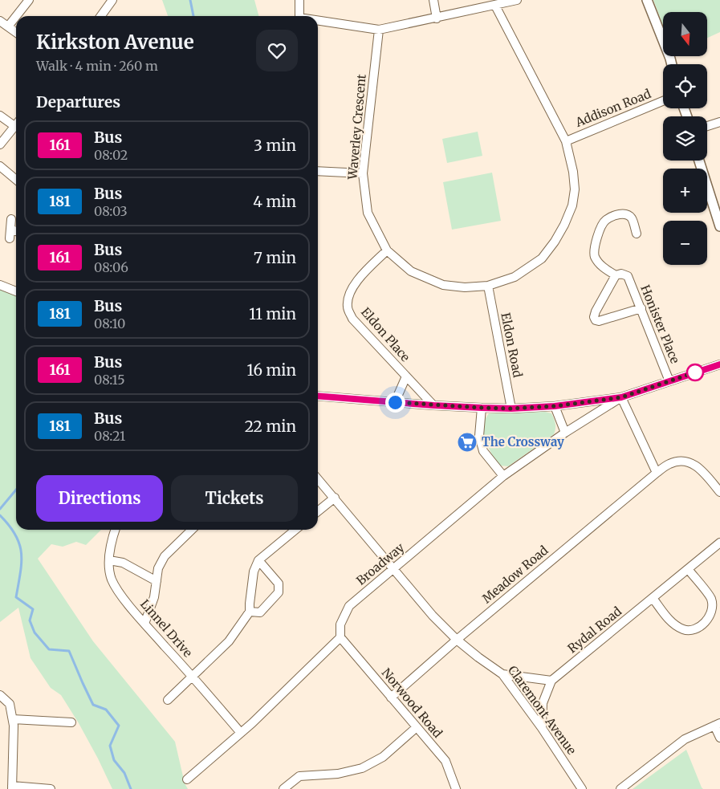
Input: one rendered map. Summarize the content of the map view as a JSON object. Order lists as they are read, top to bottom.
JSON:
{
  "streets": {
    "street": [
      "Addison Road",
      "Waverley Crescent",
      "Honister Place",
      "Eldon Place",
      "Eldon Road",
      "Broadway",
      "Meadow Road",
      "Linnel Drive",
      "Rydal Road",
      "Norwood Road",
      "Claremont Avenue"
    ]
  },
  "crossings": [
    ["Addison Road", "Waverley Crescent"],
    ["Waverley Crescent", "Eldon Place"],
    ["Waverley Crescent", "Eldon Road"],
    ["Broadway", "Norwood Road"],
    ["Broadway", "Claremont Avenue"],
    ["Meadow Road", "Norwood Road"],
    ["Meadow Road", "Claremont Avenue"]
  ],
  "places": {
    "supermarket": ["The Crossway"]
  },
  "lines": ["bus line 161"],
  "north": "bottom",
  "page": {
    "map_buttons": ["+", "−"],
    "heading": [
      ["Kirkston Avenue", "Walk · 4 min · 260 m"],
      "Departures"
    ],
    "list": [
      {
        "mark": "161",
        "name": "Bus",
        "note": "08:02",
        "value": "3 min"
      },
      {
        "mark": "181",
        "name": "Bus",
        "note": "08:03",
        "value": "4 min"
      },
      {
        "mark": "161",
        "name": "Bus",
        "note": "08:06",
        "value": "7 min"
      },
      {
        "mark": "181",
        "name": "Bus",
        "note": "08:10",
        "value": "11 min"
      },
      {
        "mark": "161",
        "name": "Bus",
        "note": "08:15",
        "value": "16 min"
      },
      {
        "mark": "181",
        "name": "Bus",
        "note": "08:21",
        "value": "22 min"
      }
    ],
    "buttons": ["Directions", "Tickets"]
  }
}
